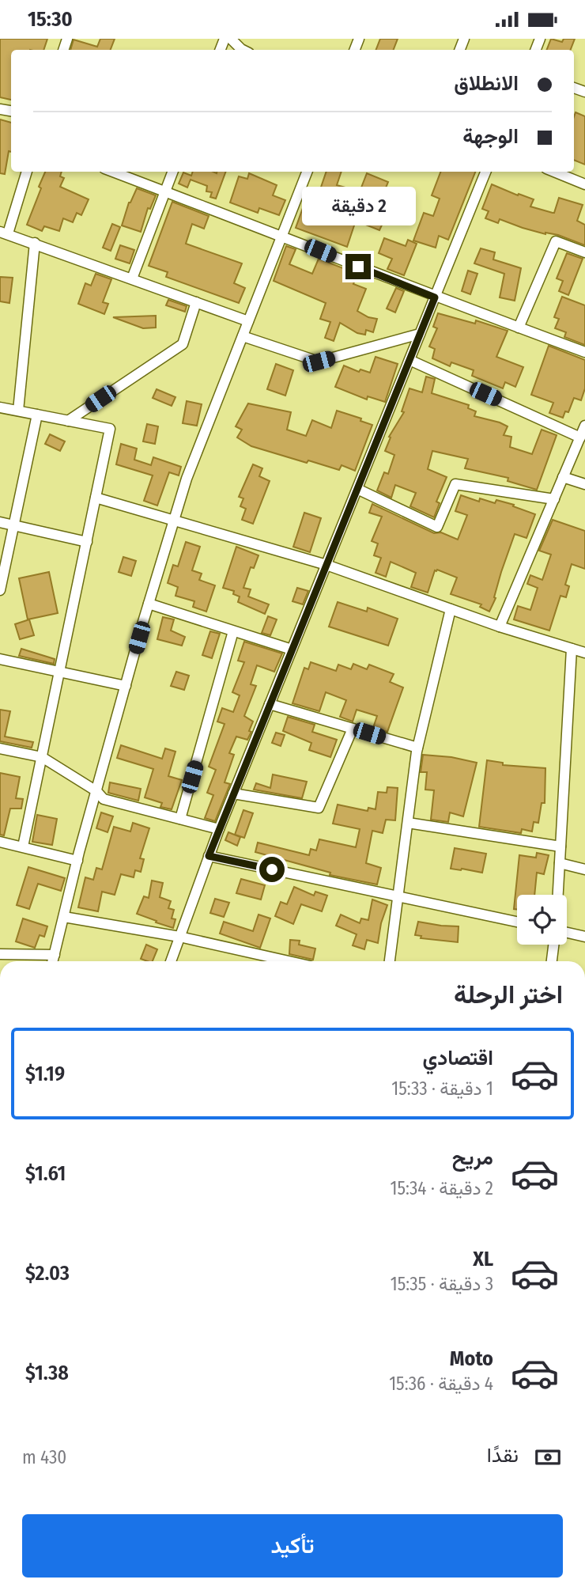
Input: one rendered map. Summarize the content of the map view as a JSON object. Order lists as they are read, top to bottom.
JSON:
{
  "page": {
    "status": "15:30",
    "banner": ["الانطلاق", "الوجهة"],
    "bubble": "2 دقيقة",
    "heading": "اختر الرحلة",
    "list": [
      {
        "name": "اقتصادي",
        "note": "1 دقيقة · 15:33",
        "value": "$1.19"
      },
      {
        "name": "مريح",
        "note": "2 دقيقة · 15:34",
        "value": "$1.61"
      },
      {
        "name": "XL",
        "note": "3 دقيقة · 15:35",
        "value": "$2.03"
      },
      {
        "name": "Moto",
        "note": "4 دقيقة · 15:36",
        "value": "$1.38"
      }
    ],
    "pay": ["نقدًا", "430 m"],
    "buttons": "تأكيد"
  }
}
